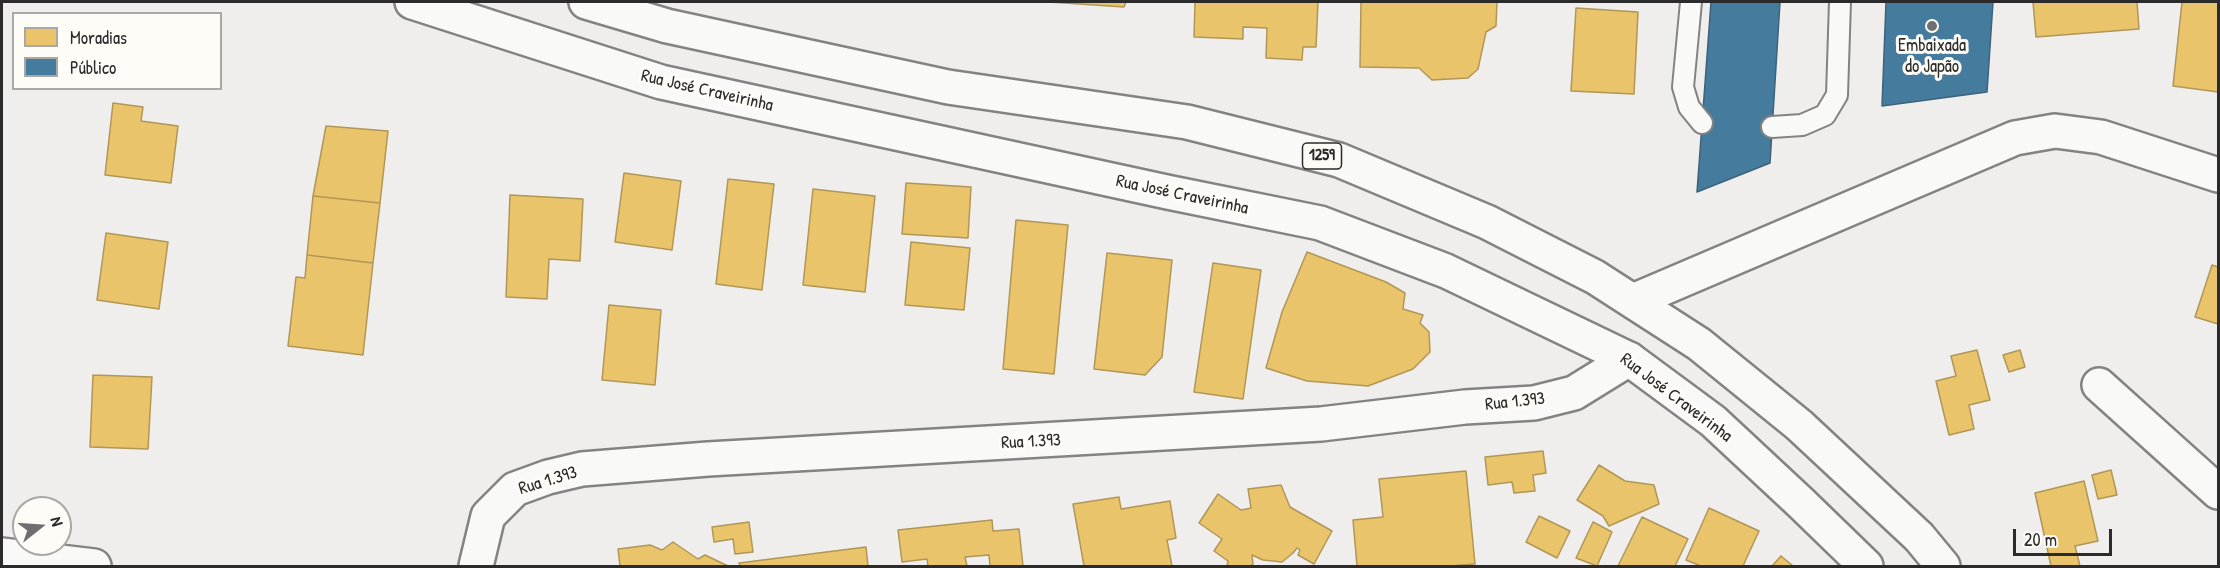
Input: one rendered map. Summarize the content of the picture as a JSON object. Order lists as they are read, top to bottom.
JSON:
{
  "streets": {
    "main road": ["Rua José Craveirinha", "1259", "Rua 1.393"]
  },
  "crossings": [
    ["Rua José Craveirinha", "Rua 1.393"]
  ],
  "places": ["Embaixada do Japão"],
  "legend": ["Moradias", "Público"],
  "scale_bar": "20 m",
  "north": "right"
}
